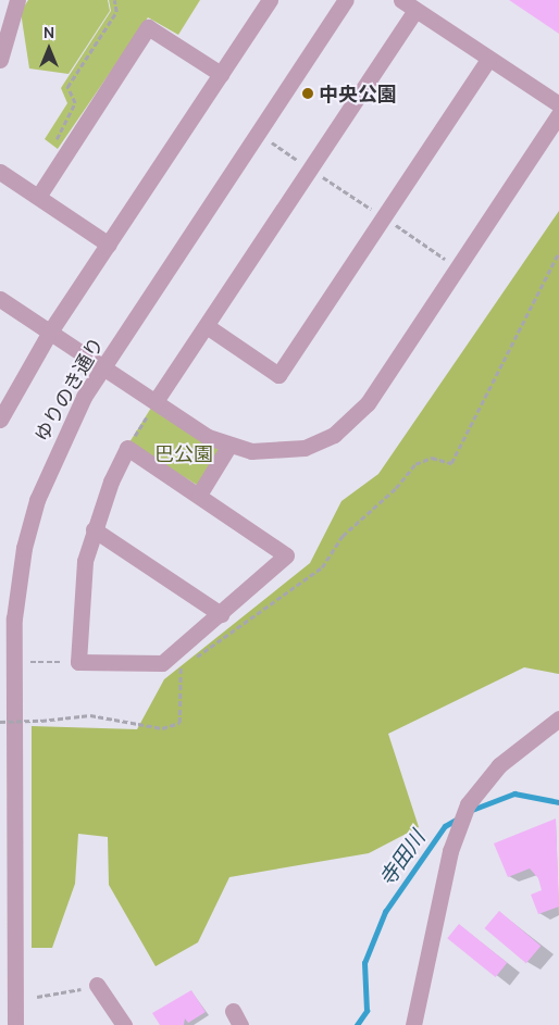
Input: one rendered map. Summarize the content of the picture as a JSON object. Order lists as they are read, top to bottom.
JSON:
{
  "streets": {
    "street": ["ゆりのき通り"]
  },
  "water": ["寺田川"],
  "parks": ["巴公園"],
  "places": ["中央公園"],
  "north": "top"
}
